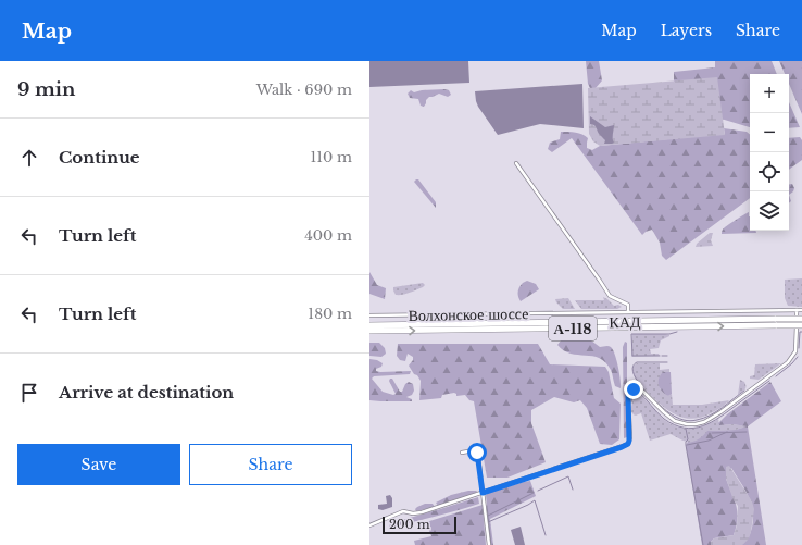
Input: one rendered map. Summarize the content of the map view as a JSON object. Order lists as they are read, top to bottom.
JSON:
{
  "streets": {
    "highway": ["КАД", "А-118"],
    "street": ["Волхонское шоссе"]
  },
  "scale_bar": "200 m",
  "page": {
    "header": "Map",
    "nav": ["Map", "Layers", "Share"],
    "heading": ["9 min", "Walk · 690 m"],
    "map_buttons": ["+", "−"],
    "list": [
      ["Continue", "110 m"],
      ["Turn left", "400 m"],
      ["Turn left", "180 m"],
      "Arrive at destination"
    ],
    "buttons": ["Save", "Share"],
    "scale": "200 m"
  }
}
